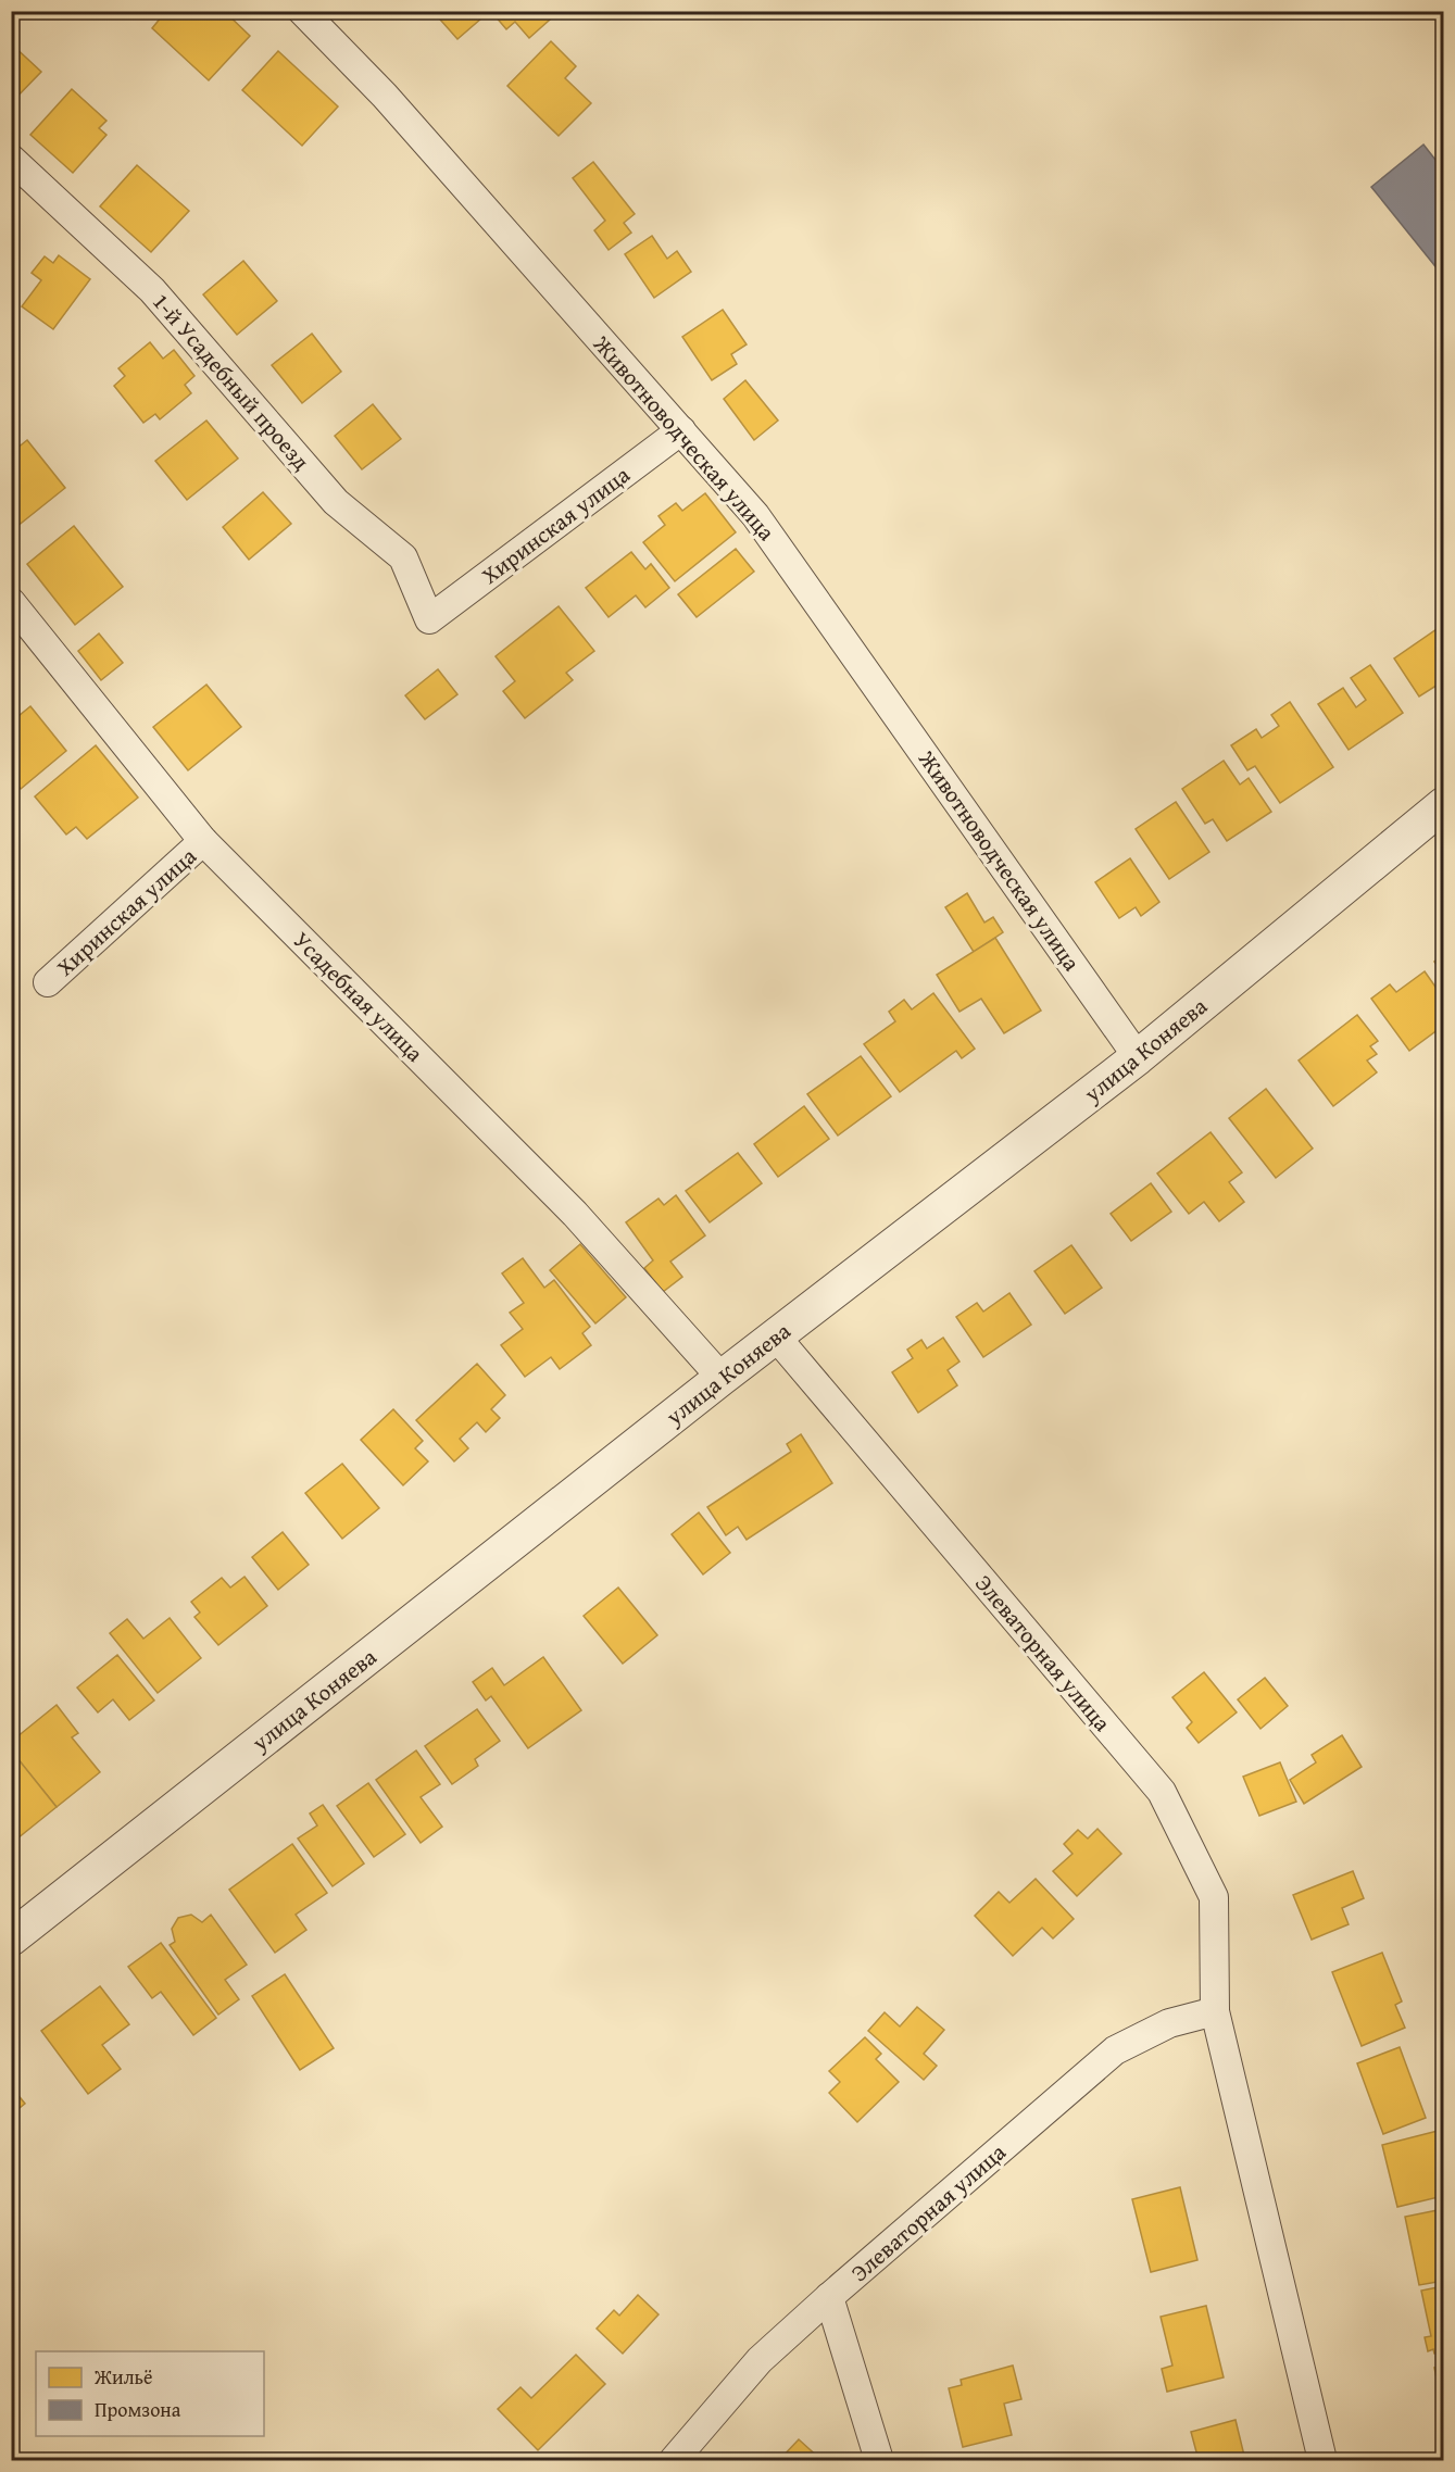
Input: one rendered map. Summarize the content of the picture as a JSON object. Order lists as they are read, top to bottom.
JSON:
{
  "streets": {
    "street": [
      "1-й Усадебный проезд",
      "Животноводческая улица",
      "Хиринская улица",
      "Усадебная улица",
      "улица Коняева",
      "Элеваторная улица"
    ]
  },
  "crossings": [
    ["1-й Усадебный проезд", "Хиринская улица"],
    ["Животноводческая улица", "Хиринская улица"],
    ["Животноводческая улица", "улица Коняева"],
    ["Хиринская улица", "Усадебная улица"],
    ["Усадебная улица", "улица Коняева"],
    ["улица Коняева", "Элеваторная улица"]
  ],
  "legend": ["Жильё", "Промзона"]
}
